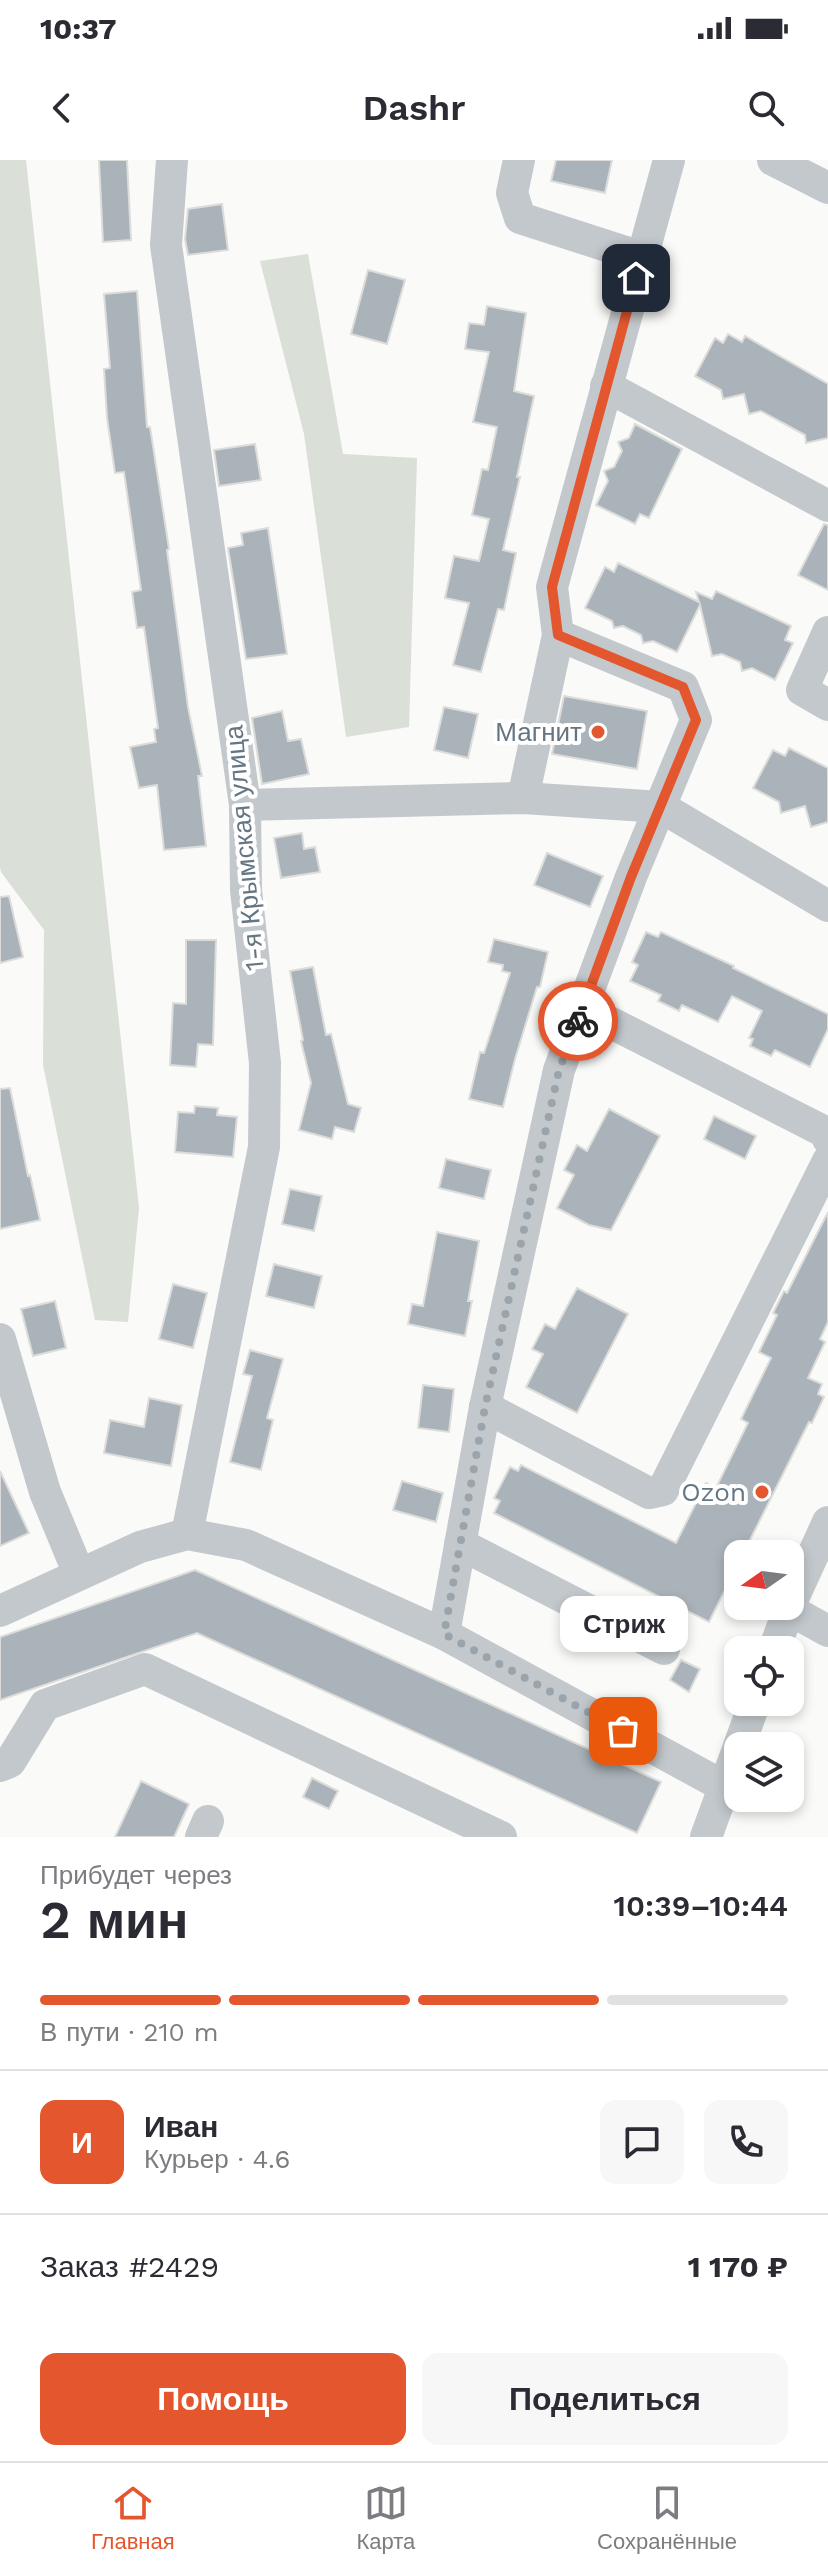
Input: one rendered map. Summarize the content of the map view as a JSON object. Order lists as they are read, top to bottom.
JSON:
{
  "streets": {
    "street": ["1-я Крымская улица"]
  },
  "places": ["Магнит", "Ozon", "Стриж"],
  "north": "left",
  "page": {
    "status": "10:37",
    "header": "Dashr",
    "bubble": "Стриж",
    "heading": ["2 мин", "Прибудет через", "10:39–10:44"],
    "panel": [
      "Иван",
      "Курьер · 4.6",
      "Заказ #2429",
      "1 170 ₽"
    ],
    "bar": "В пути · 210 m",
    "round": "И",
    "buttons": ["Помощь", "Поделиться"],
    "tabs": ["Главная", "Карта", "Сохранённые"]
  }
}
